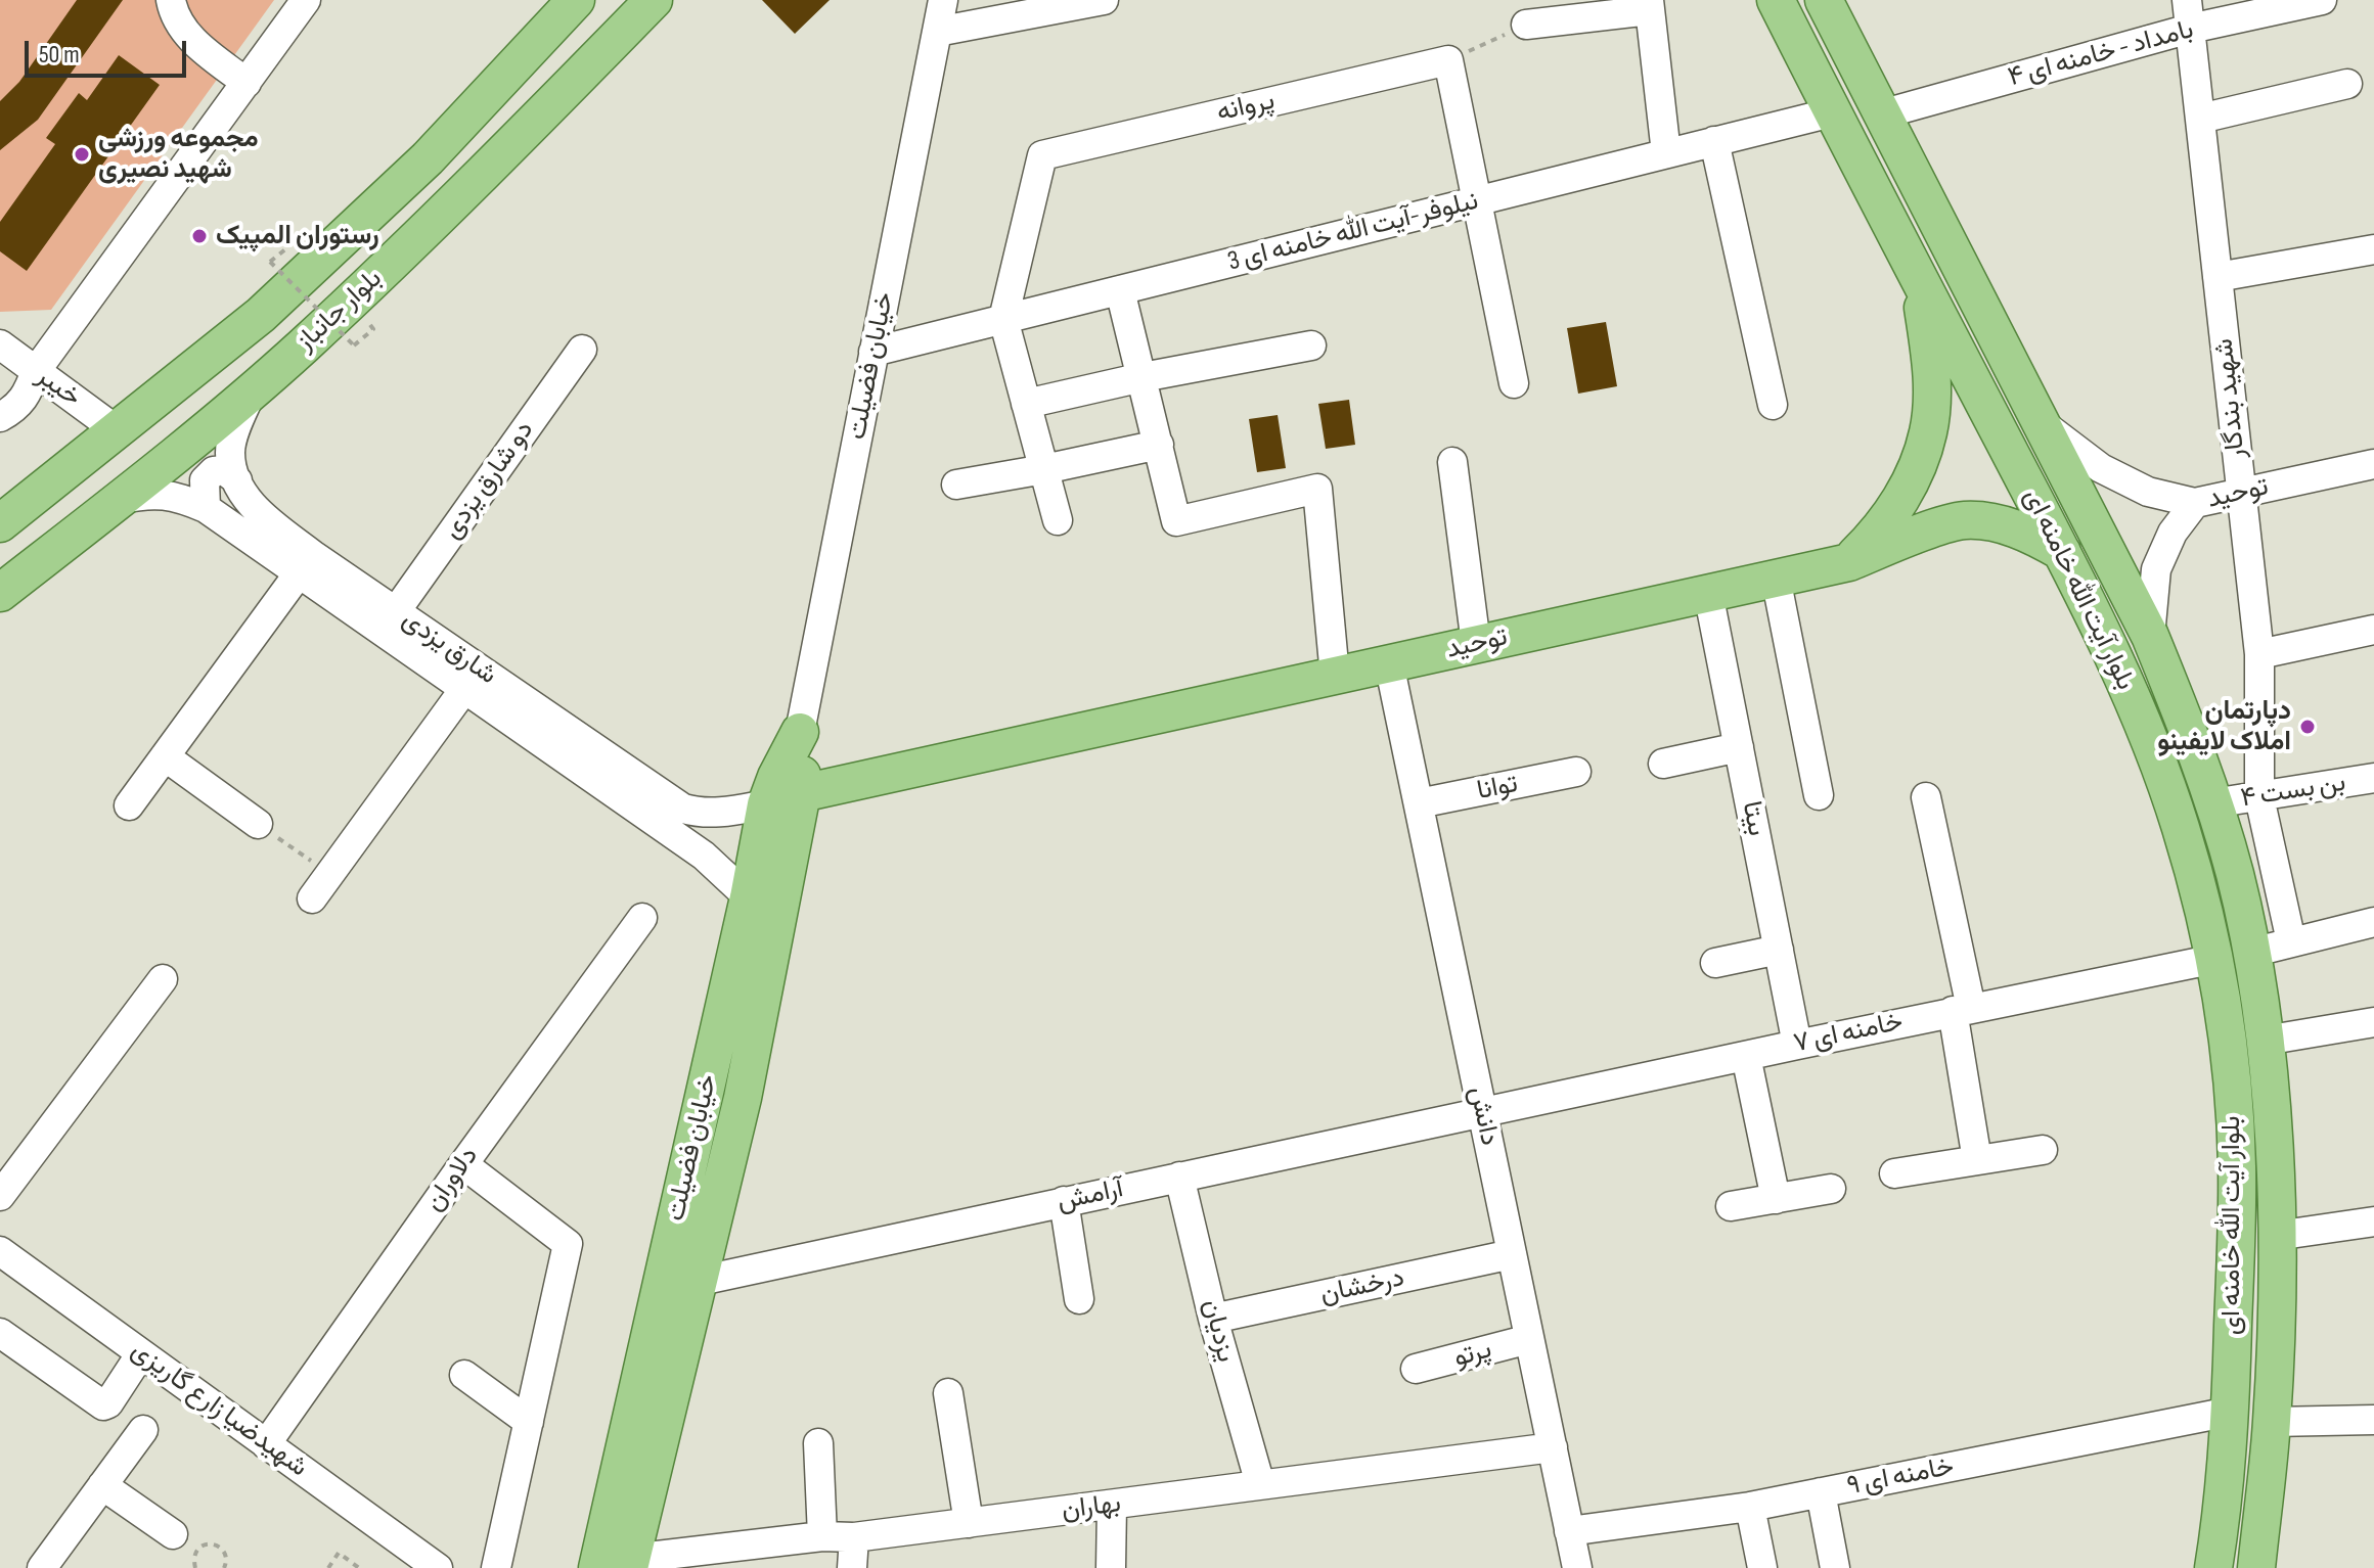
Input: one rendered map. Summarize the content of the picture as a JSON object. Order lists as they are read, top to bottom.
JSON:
{
  "streets": {
    "main road": [
      "بلوار جانباز",
      "خیابان فضیلت",
      "توحید",
      "بلوار آیت الله خامنه ای"
    ],
    "street": [
      "بامداد - خامنه ای ۴",
      "پروانه",
      "نیلوفر-آیت الله خامنه ای 3",
      "خیبر",
      "شهید بندگار",
      "دو شارق یزدی",
      "شارق یزدی",
      "توانا",
      "بن بست ۴",
      "بیتا",
      "خامنه ای ۷",
      "دانش",
      "دلاوران",
      "آرامش",
      "درخشان",
      "یزدیان",
      "پرتو",
      "شهیدضیا زارع گاریزی",
      "خامنه ای ۹",
      "بهاران"
    ]
  },
  "crossings": [
    ["بامداد - خامنه ای ۴", "شهید بندگار"],
    ["بامداد - خامنه ای ۴", "بلوار آیت الله خامنه ای"],
    ["پروانه", "نیلوفر-آیت الله خامنه ای 3"],
    ["نیلوفر-آیت الله خامنه ای 3", "خیابان فضیلت"],
    ["نیلوفر-آیت الله خامنه ای 3", "بلوار آیت الله خامنه ای"],
    ["بلوار جانباز", "خیبر"],
    ["بلوار جانباز", "شارق یزدی"],
    ["خیابان فضیلت", "توحید"],
    ["خیابان فضیلت", "شارق یزدی"],
    ["خیابان فضیلت", "آرامش"],
    ["خیابان فضیلت", "بهاران"],
    ["شهید بندگار", "توحید"],
    ["شهید بندگار", "بن بست ۴"],
    ["دو شارق یزدی", "شارق یزدی"],
    ["توحید", "بلوار آیت الله خامنه ای"],
    ["توحید", "شارق یزدی"],
    ["توحید", "بیتا"],
    ["توحید", "دانش"],
    ["بلوار آیت الله خامنه ای", "بن بست ۴"],
    ["بلوار آیت الله خامنه ای", "خامنه ای ۷"],
    ["بلوار آیت الله خامنه ای", "خامنه ای ۹"],
    ["توانا", "دانش"],
    ["بیتا", "خامنه ای ۷"],
    ["خامنه ای ۷", "دانش"],
    ["خامنه ای ۷", "آرامش"],
    ["دانش", "آرامش"],
    ["دانش", "درخشان"],
    ["دانش", "پرتو"],
    ["دانش", "خامنه ای ۹"],
    ["دانش", "بهاران"],
    ["دلاوران", "شهیدضیا زارع گاریزی"],
    ["آرامش", "یزدیان"],
    ["درخشان", "یزدیان"],
    ["یزدیان", "بهاران"]
  ],
  "places": ["مجموعه ورزشی شهید نصیری", "رستوران المپیک", "دپارتمان املاک لایفینو"],
  "scale_bar": "50 m"
}
